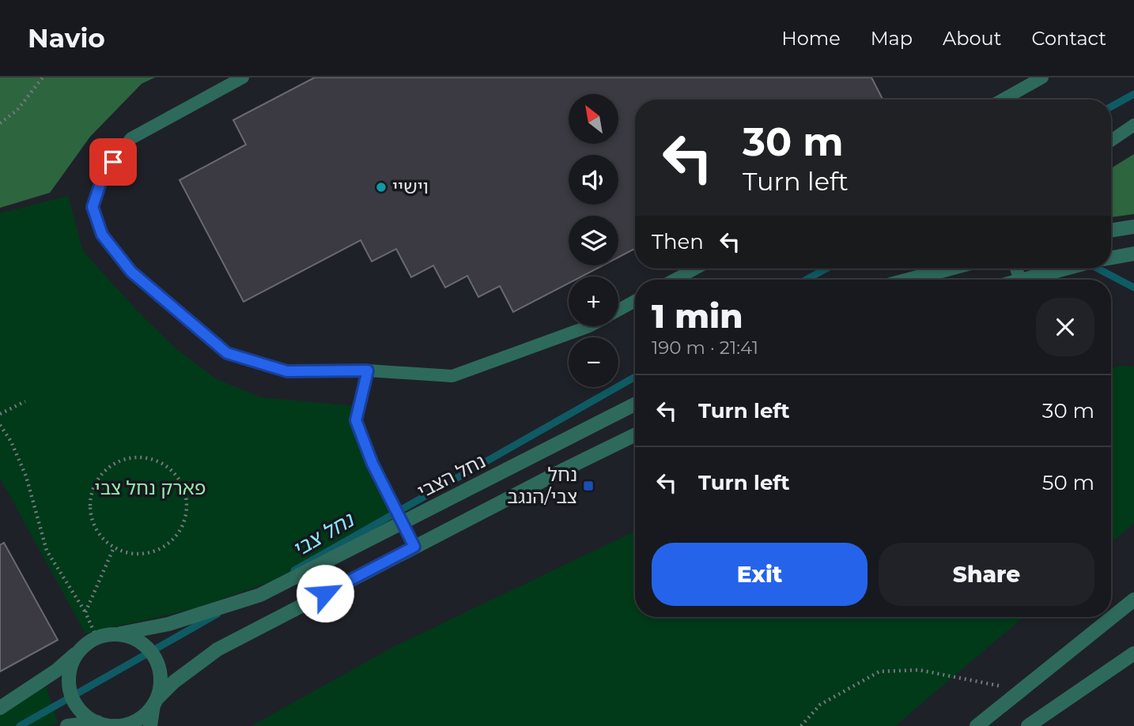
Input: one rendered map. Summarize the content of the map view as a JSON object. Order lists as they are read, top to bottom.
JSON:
{
  "streets": {
    "street": ["נחל הצבי"]
  },
  "water": ["נחל צבי"],
  "parks": ["פארק נחל צבי"],
  "places": {
    "other": ["וישיי"],
    "transit": ["נחל צבי/הנגב"]
  },
  "north": "top left",
  "page": {
    "header": "Navio",
    "nav": [
      "Home",
      "Map",
      "About",
      "Contact"
    ],
    "map_buttons": ["+", "−"],
    "turn": ["30 m", "Turn left"],
    "then": "Then",
    "heading": ["1 min", "190 m · 21:41"],
    "list": [
      {
        "name": "Turn left",
        "value": "30 m"
      },
      {
        "name": "Turn left",
        "value": "50 m"
      }
    ],
    "buttons": ["Exit", "Share"]
  }
}
